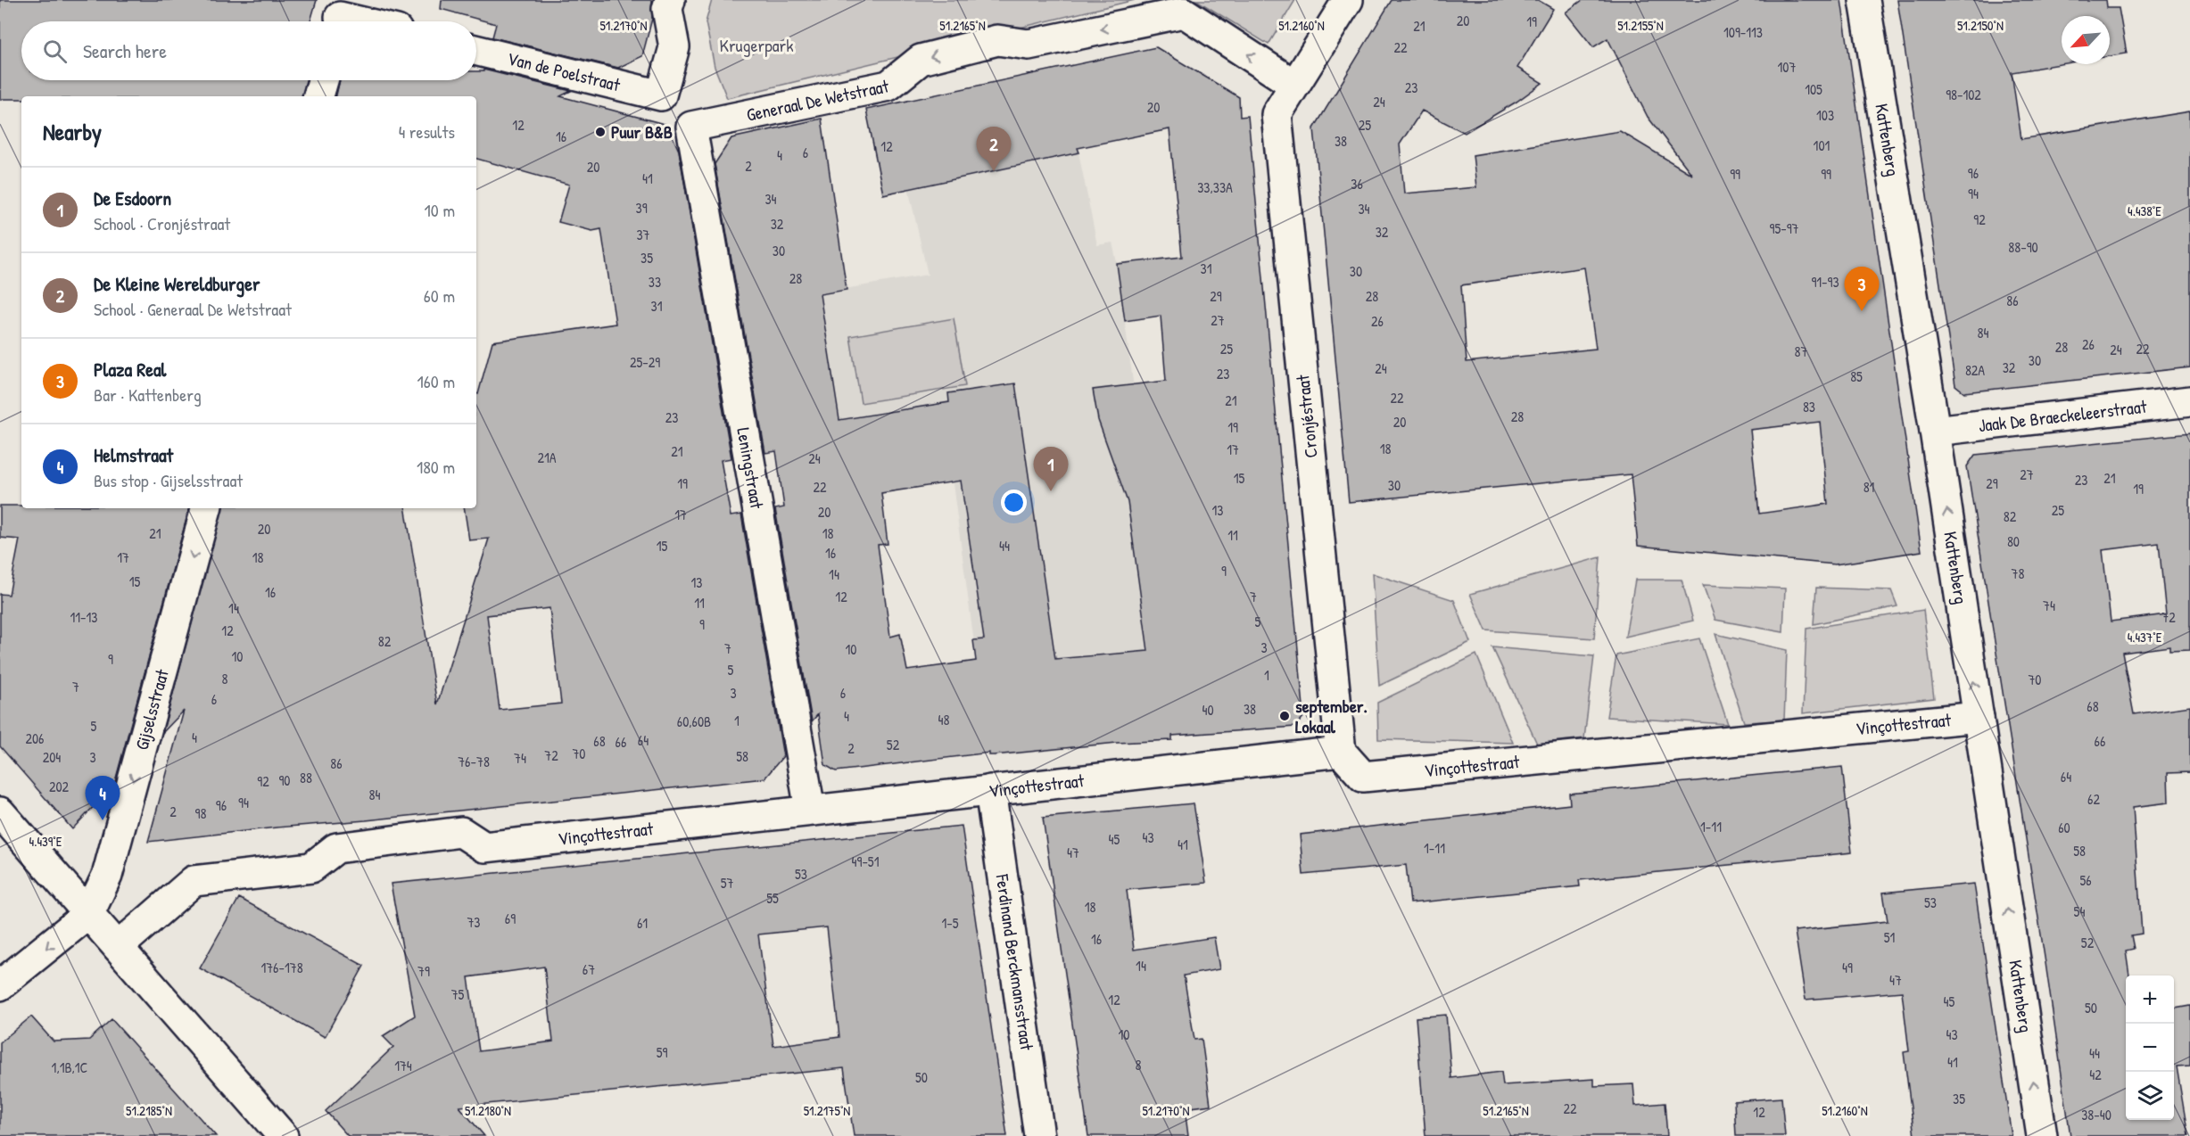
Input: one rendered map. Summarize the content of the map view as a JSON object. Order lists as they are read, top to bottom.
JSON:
{
  "streets": {
    "street": [
      "Van de Poelstraat",
      "Generaal De Wetstraat",
      "Kattenberg",
      "Jaak De Braeckeleerstraat",
      "Cronjéstraat",
      "Leningstraat",
      "Gijselsstraat",
      "Vinçottestraat",
      "Ferdinand Berckmansstraat"
    ]
  },
  "crossings": [
    ["Generaal De Wetstraat", "Cronjéstraat"],
    ["Generaal De Wetstraat", "Leningstraat"],
    ["Kattenberg", "Jaak De Braeckeleerstraat"],
    ["Kattenberg", "Vinçottestraat"],
    ["Cronjéstraat", "Vinçottestraat"],
    ["Leningstraat", "Vinçottestraat"],
    ["Vinçottestraat", "Ferdinand Berckmansstraat"]
  ],
  "one_way": ["Generaal De Wetstraat", "Kattenberg", "Gijselsstraat"],
  "parks": ["Krugerpark"],
  "places": ["Puur B&B", "september. Lokaal"],
  "house_numbers": [
    "20",
    "19",
    "21",
    "109-113",
    "22",
    "107",
    "23",
    "105",
    "98-102",
    "24",
    "20",
    "103",
    "12",
    "25",
    "16",
    "38",
    "101",
    "12",
    "6",
    "4",
    "2",
    "20",
    "96",
    "99",
    "99",
    "41",
    "36",
    "33,33A",
    "94",
    "34",
    "39",
    "34",
    "92",
    "32",
    "95-97",
    "32",
    "37",
    "88-90",
    "30",
    "35",
    "31",
    "30",
    "28",
    "33",
    "91-93",
    "29",
    "28",
    "86",
    "31",
    "27",
    "26",
    "84",
    "26",
    "28",
    "25",
    "22",
    "24",
    "87",
    "30",
    "25-29",
    "32",
    "24",
    "82A",
    "23",
    "85",
    "22",
    "21",
    "83",
    "28",
    "23",
    "20",
    "19",
    "18",
    "17",
    "21",
    "21A",
    "24",
    "27",
    "15",
    "21",
    "23",
    "19",
    "29",
    "30",
    "22",
    "81",
    "19",
    "13",
    "25",
    "20",
    "17",
    "82",
    "20",
    "21",
    "18",
    "11",
    "80",
    "15",
    "44",
    "16",
    "17",
    "18",
    "9",
    "78",
    "14",
    "15",
    "13",
    "16",
    "12",
    "7",
    "11",
    "74",
    "14",
    "11-13",
    "72",
    "5",
    "9",
    "12",
    "82",
    "3",
    "7",
    "10",
    "10",
    "9",
    "5",
    "1",
    "8",
    "70",
    "7",
    "3",
    "6",
    "6",
    "68",
    "38",
    "40",
    "4",
    "48",
    "1",
    "60,60B",
    "5",
    "4",
    "206",
    "64",
    "68",
    "66",
    "66",
    "52",
    "2",
    "70",
    "72",
    "58",
    "204",
    "3",
    "74",
    "76-78",
    "86",
    "64",
    "88",
    "90",
    "92",
    "202",
    "84",
    "62",
    "94",
    "96",
    "2",
    "98",
    "1-11",
    "60",
    "43",
    "45",
    "41",
    "1-11",
    "58",
    "47",
    "49-51",
    "53",
    "56",
    "57",
    "55",
    "53",
    "18",
    "54",
    "69",
    "73",
    "61",
    "1-5",
    "51",
    "16",
    "52",
    "14",
    "176-178",
    "49",
    "67",
    "79",
    "47",
    "75",
    "12",
    "45",
    "50",
    "10",
    "43",
    "59",
    "44",
    "41",
    "8",
    "174",
    "1,1B,1C",
    "42",
    "50",
    "35",
    "22",
    "12",
    "38-40"
  ],
  "north": "bottom left",
  "page": {
    "search": "Search here",
    "heading": ["Nearby", "4 results"],
    "pins": [
      "2",
      "3",
      "1",
      "4"
    ],
    "list": [
      {
        "mark": "1",
        "name": "De Esdoorn",
        "note": "School · Cronjéstraat",
        "value": "10 m"
      },
      {
        "mark": "2",
        "name": "De Kleine Wereldburger",
        "note": "School · Generaal De Wetstraat",
        "value": "60 m"
      },
      {
        "mark": "3",
        "name": "Plaza Real",
        "note": "Bar · Kattenberg",
        "value": "160 m"
      },
      {
        "mark": "4",
        "name": "Helmstraat",
        "note": "Bus stop · Gijselsstraat",
        "value": "180 m"
      }
    ],
    "map_buttons": ["+", "−"]
  },
  "coordinates": [
    "51.2170°N",
    "51.2165°N",
    "51.2160°N",
    "51.2155°N",
    "51.2150°N",
    "4.438°E",
    "4.437°E",
    "4.439°E",
    "51.2185°N",
    "51.2180°N",
    "51.2175°N"
  ]
}
